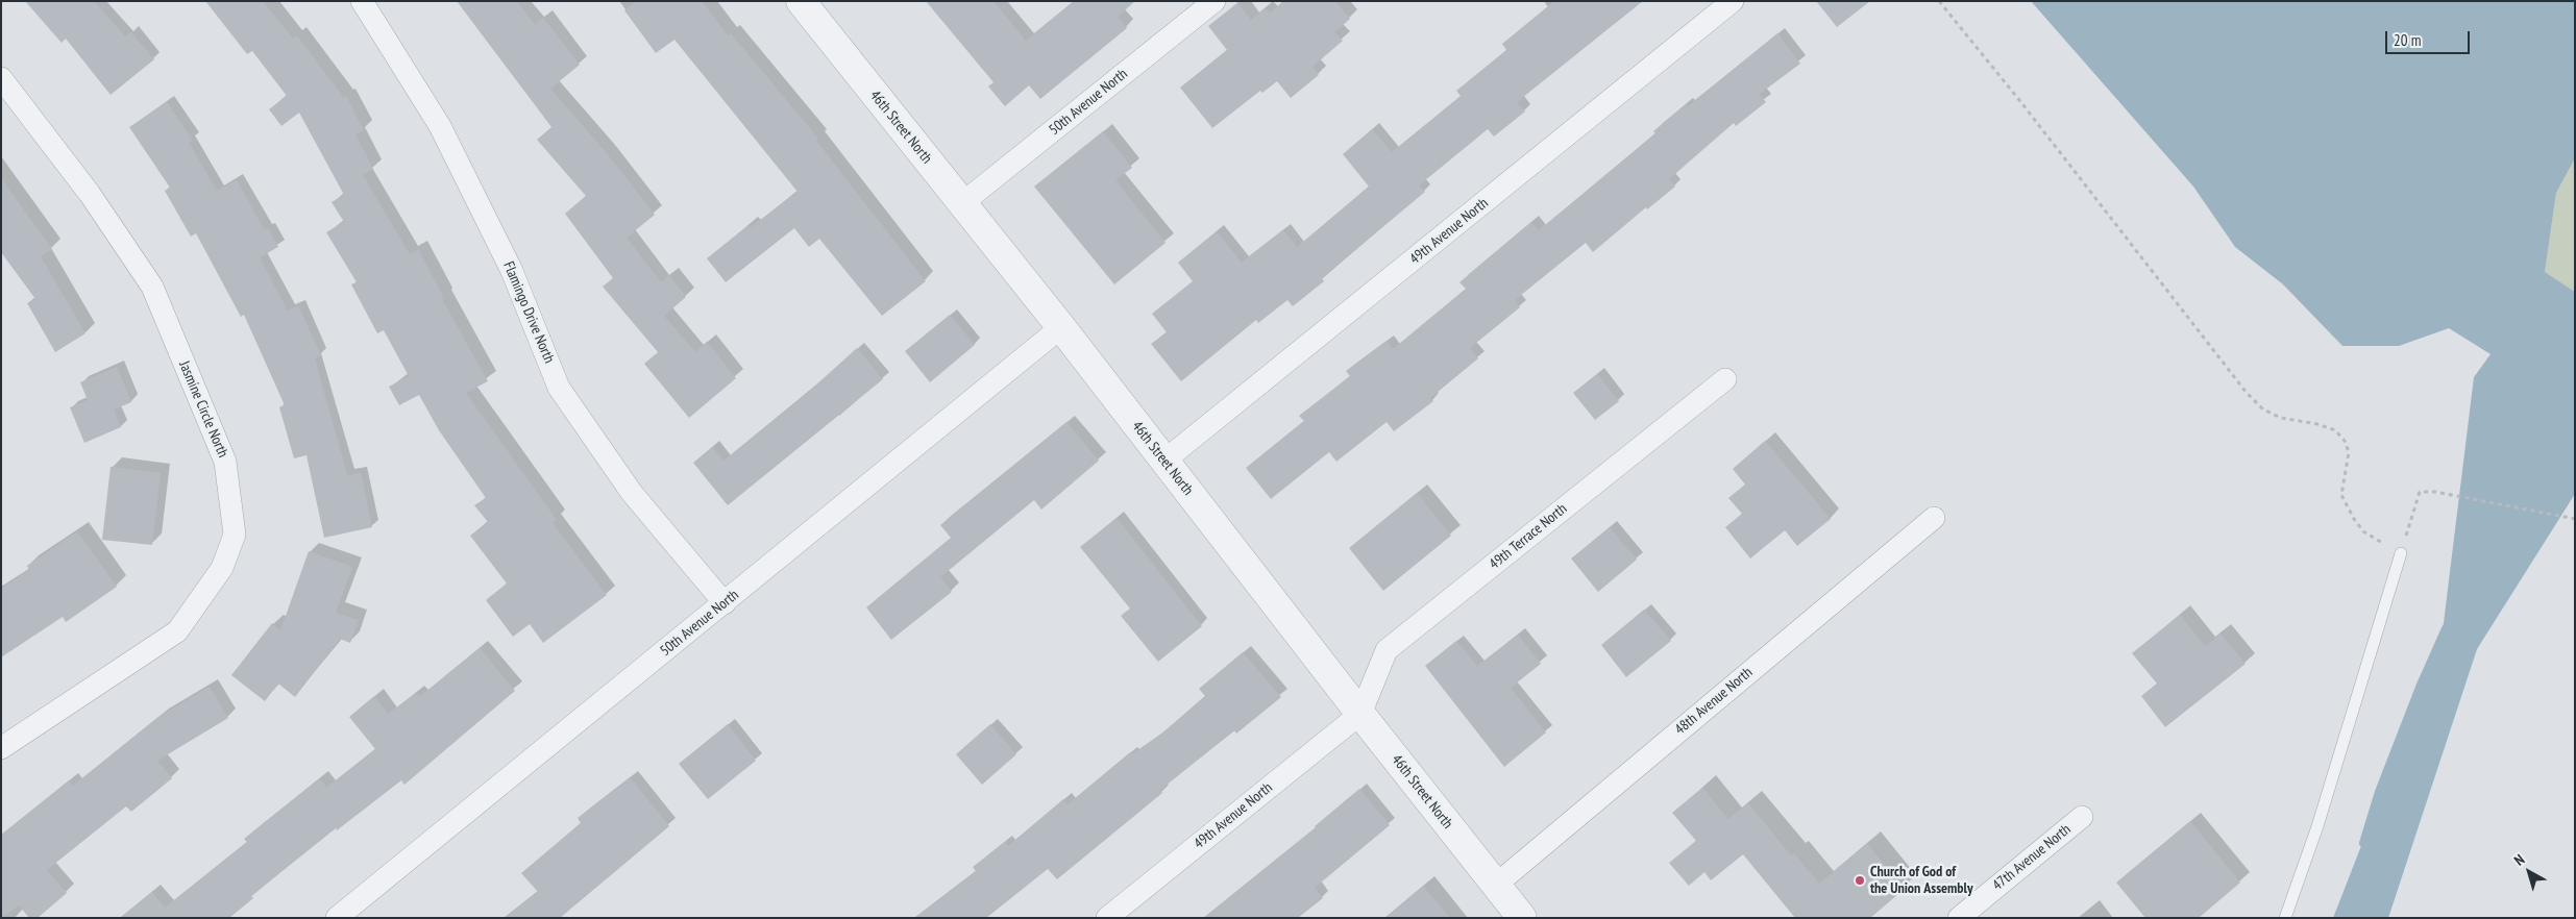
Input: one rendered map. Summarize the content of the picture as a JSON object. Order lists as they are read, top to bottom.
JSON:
{
  "streets": {
    "street": [
      "50th Avenue North",
      "46th Street North",
      "49th Avenue North",
      "Flamingo Drive North",
      "Jasmine Circle North",
      "49th Terrace North",
      "48th Avenue North",
      "47th Avenue North"
    ]
  },
  "crossings": [
    ["50th Avenue North", "46th Street North"],
    ["50th Avenue North", "Flamingo Drive North"],
    ["46th Street North", "49th Avenue North"],
    ["46th Street North", "49th Terrace North"],
    ["46th Street North", "48th Avenue North"],
    ["49th Avenue North", "49th Terrace North"]
  ],
  "places": ["Church of God of the Union Assembly"],
  "scale_bar": "20 m",
  "north": "top left"
}
